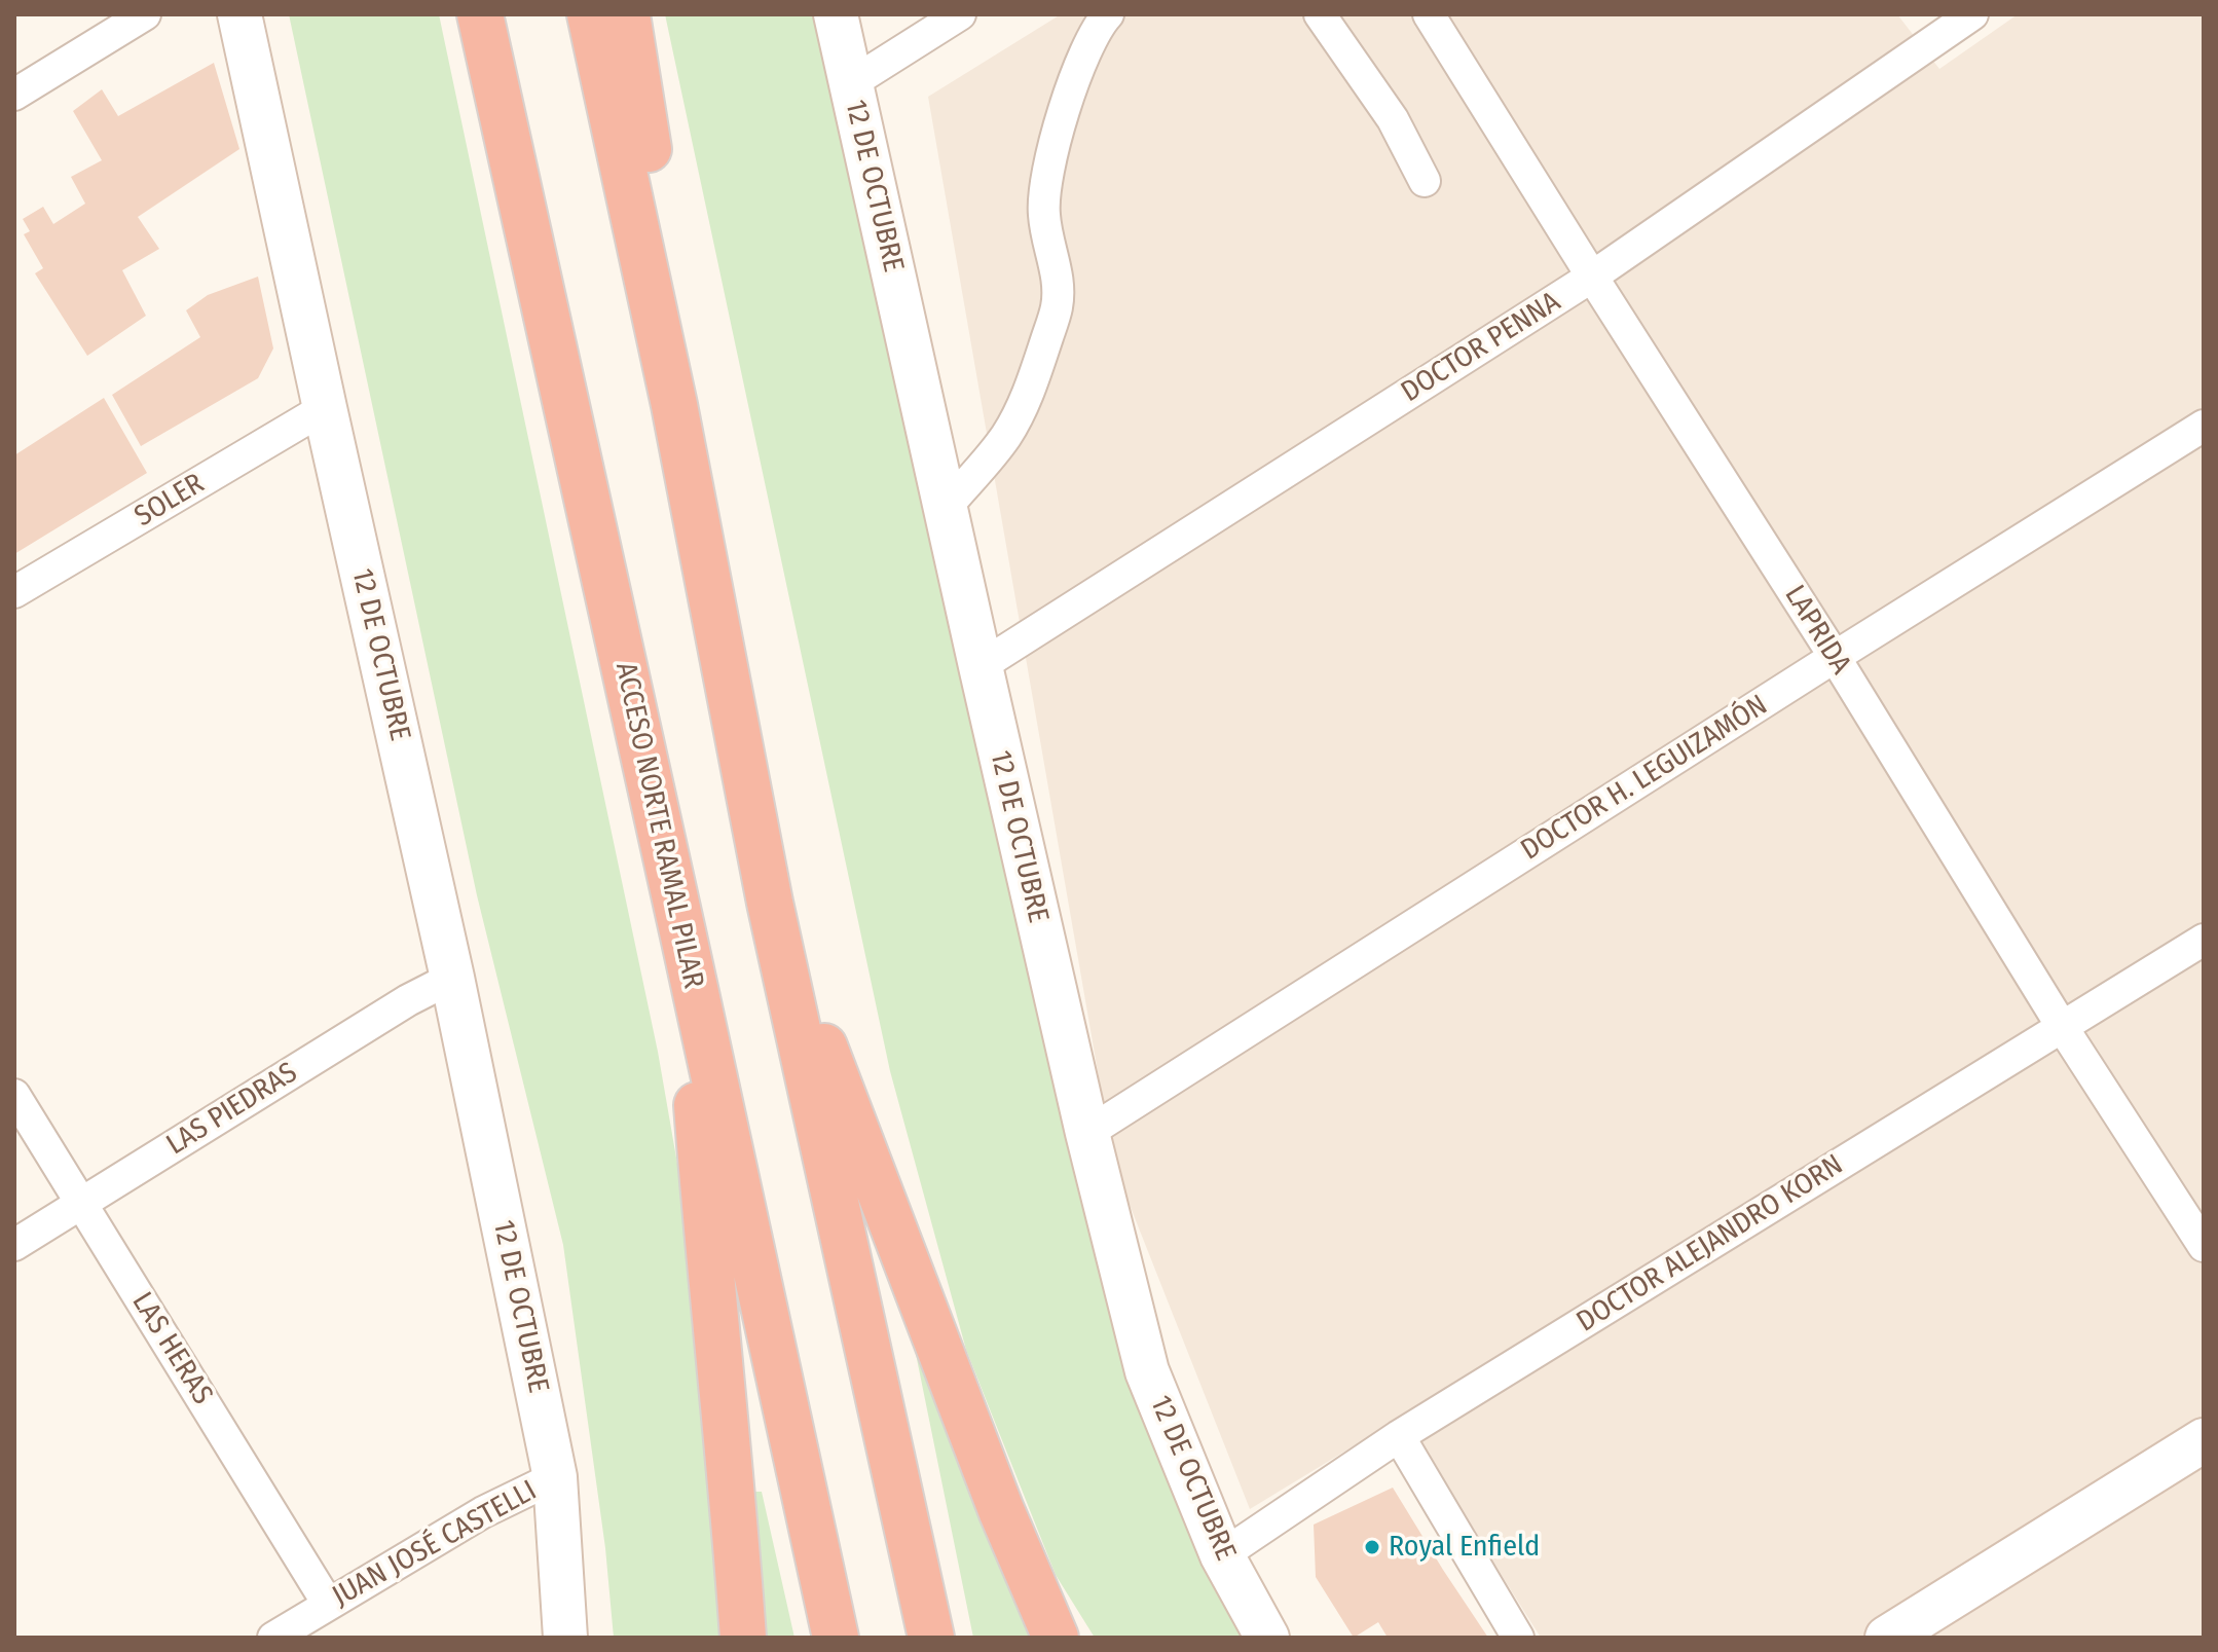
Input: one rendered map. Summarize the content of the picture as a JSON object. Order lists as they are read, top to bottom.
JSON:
{
  "streets": {
    "highway": ["ACCESO NORTE RAMAL PILAR"],
    "street": [
      "12 DE OCTUBRE",
      "DOCTOR PENNA",
      "SOLER",
      "LAPRIDA",
      "DOCTOR H. LEGUIZAMÓN",
      "LAS PIEDRAS",
      "DOCTOR ALEJANDRO KORN",
      "LAS HERAS",
      "JUAN JOSÉ CASTELLI"
    ]
  },
  "crossings": [
    ["12 DE OCTUBRE", "DOCTOR PENNA"],
    ["12 DE OCTUBRE", "SOLER"],
    ["12 DE OCTUBRE", "DOCTOR H. LEGUIZAMÓN"],
    ["12 DE OCTUBRE", "LAS PIEDRAS"],
    ["12 DE OCTUBRE", "DOCTOR ALEJANDRO KORN"],
    ["12 DE OCTUBRE", "JUAN JOSÉ CASTELLI"],
    ["DOCTOR PENNA", "LAPRIDA"],
    ["LAPRIDA", "DOCTOR H. LEGUIZAMÓN"],
    ["LAPRIDA", "DOCTOR ALEJANDRO KORN"],
    ["LAS PIEDRAS", "LAS HERAS"],
    ["LAS HERAS", "JUAN JOSÉ CASTELLI"]
  ],
  "places": ["Royal Enfield"]
}
